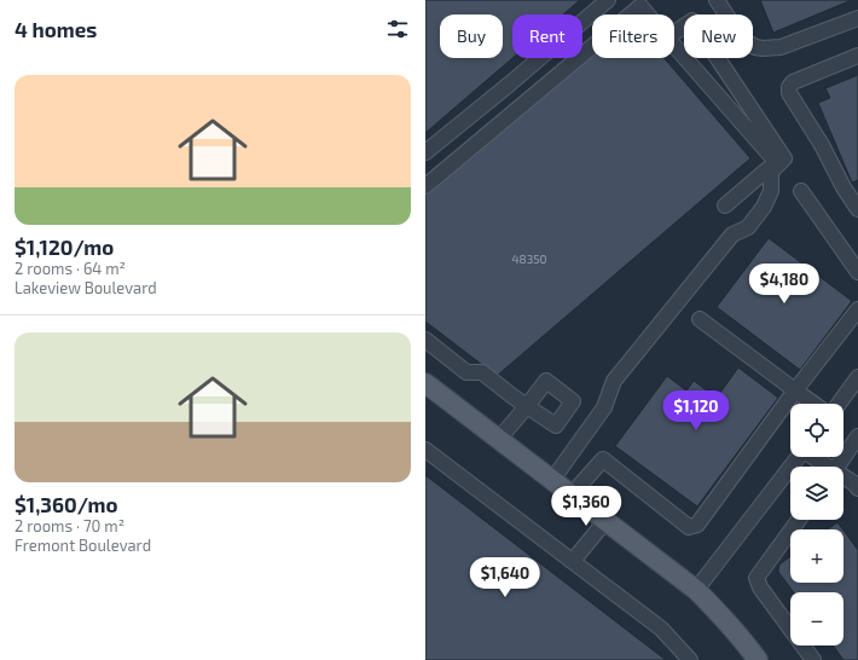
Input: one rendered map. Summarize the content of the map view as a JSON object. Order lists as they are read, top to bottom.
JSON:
{
  "house_numbers": ["48350"],
  "page": {
    "heading": "4 homes",
    "chip": [
      "Buy",
      "Rent",
      "Filters",
      "New"
    ],
    "list": [
      {
        "name": "$1,120/mo",
        "note": "2 rooms · 64 m² · Lakeview Boulevard"
      },
      {
        "name": "$1,360/mo",
        "note": "2 rooms · 70 m² · Fremont Boulevard"
      }
    ],
    "price": [
      "$4,180",
      "$1,120",
      "$1,360",
      "$1,640"
    ],
    "map_buttons": ["+", "−"]
  }
}
